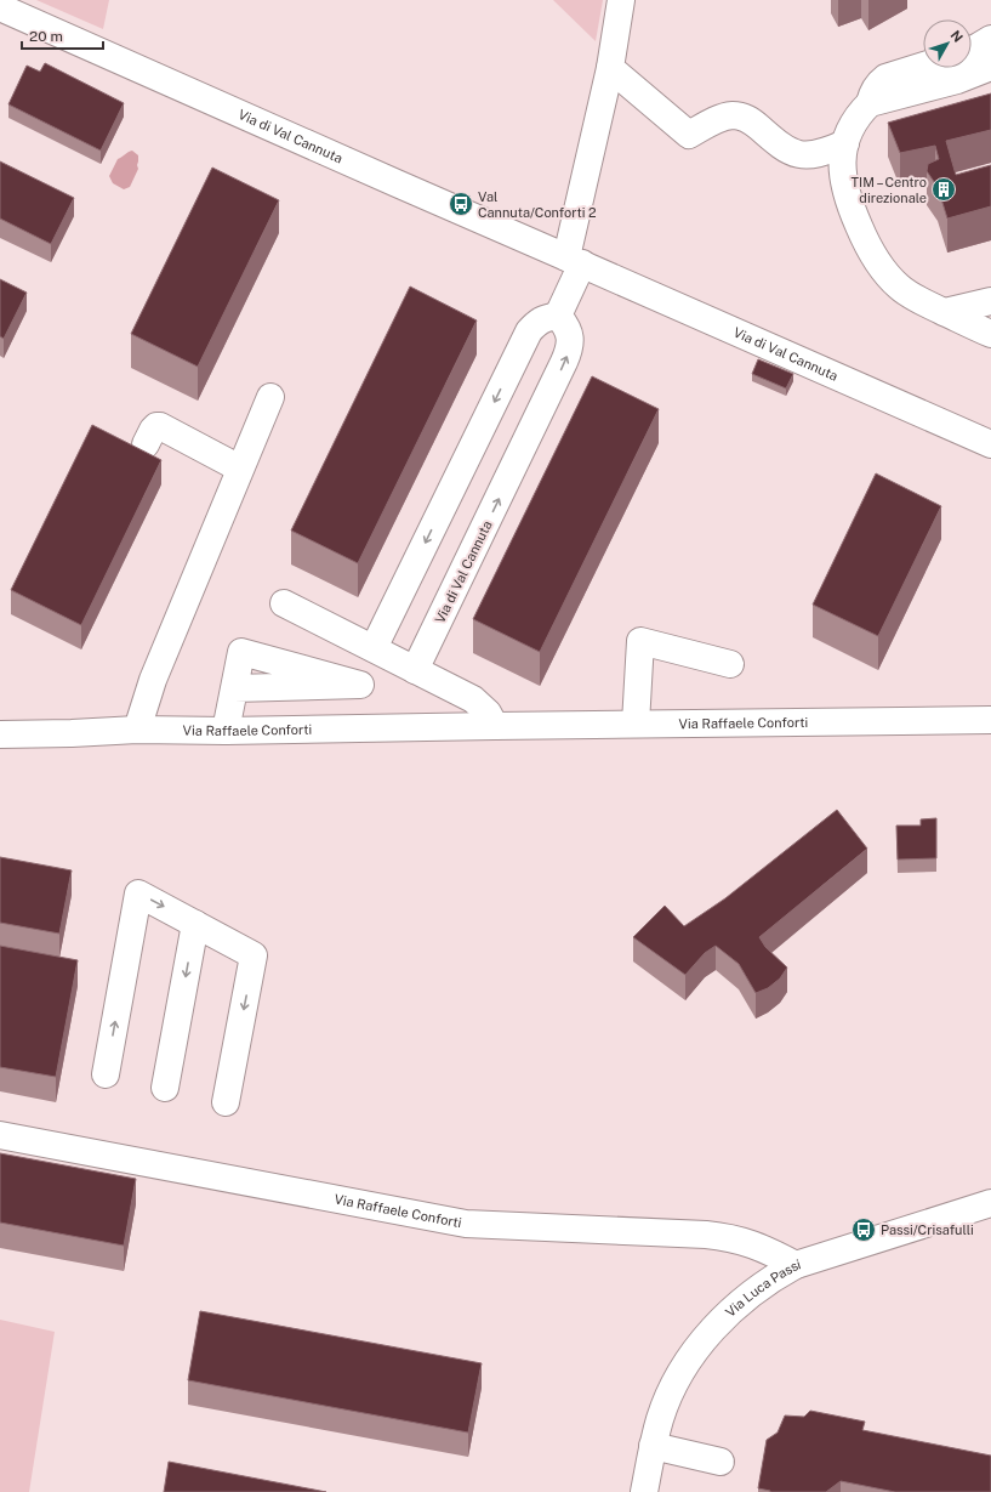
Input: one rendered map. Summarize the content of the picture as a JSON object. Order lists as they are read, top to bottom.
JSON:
{
  "streets": {
    "street": ["Via di Val Cannuta", "Via Raffaele Conforti", "Via Luca Passi"]
  },
  "crossings": [
    ["Via Raffaele Conforti", "Via Luca Passi"]
  ],
  "places": {
    "building": ["TIM – Centro direzionale"],
    "bus stop": ["Val Cannuta/Conforti 2", "Passi/Crisafulli"]
  },
  "scale_bar": "20 m",
  "north": "top right"
}
